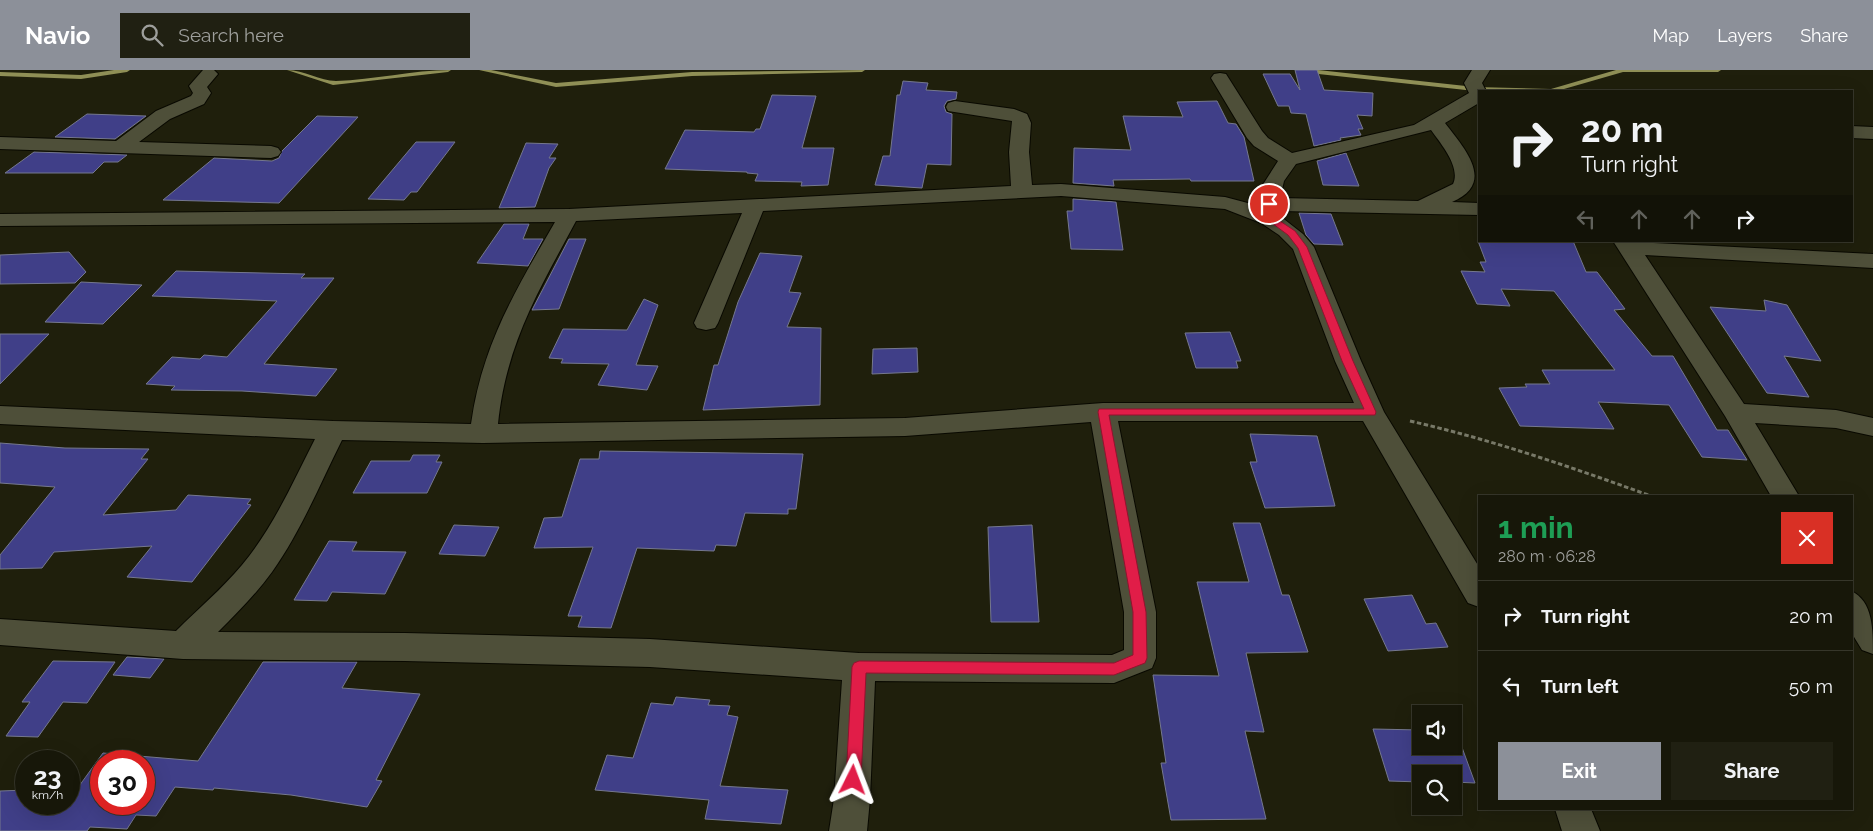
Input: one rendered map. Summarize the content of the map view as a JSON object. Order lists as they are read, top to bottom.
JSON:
{
  "page": {
    "header": "Navio",
    "search": "Search here",
    "nav": ["Map", "Layers", "Share"],
    "turn": ["20 m", "Turn right"],
    "heading": ["1 min", "280 m · 06:28"],
    "list": [
      {
        "name": "Turn right",
        "value": "20 m"
      },
      {
        "name": "Turn left",
        "value": "50 m"
      }
    ],
    "buttons": ["Exit", "Share"],
    "speed": "23 km/h",
    "limit": "30"
  }
}
